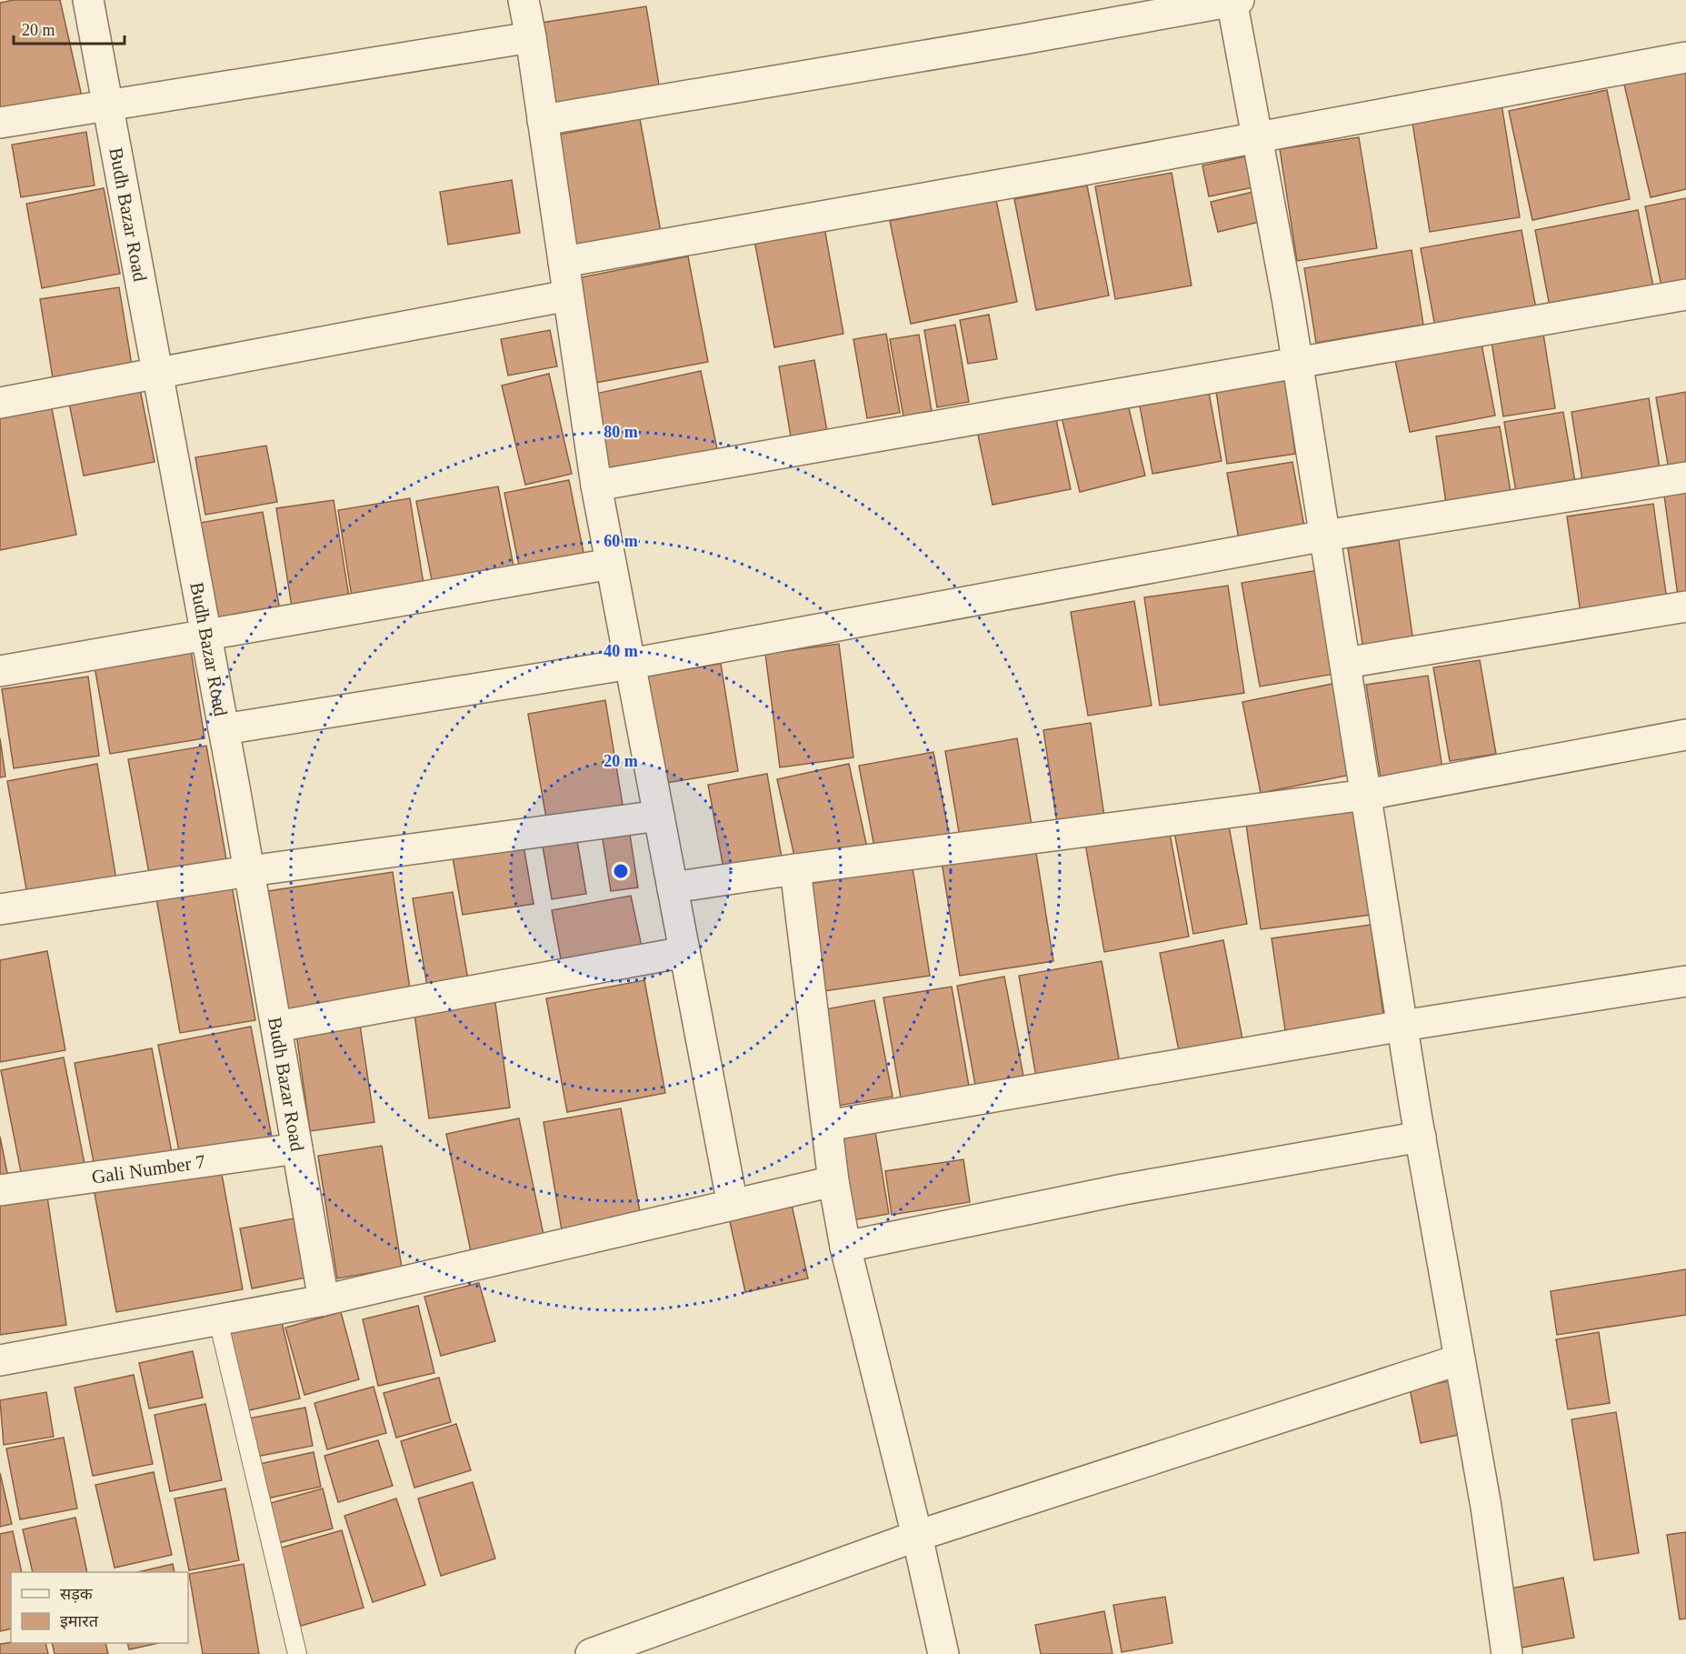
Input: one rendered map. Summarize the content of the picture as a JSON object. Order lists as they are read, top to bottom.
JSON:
{
  "streets": {
    "street": ["Budh Bazar Road", "Gali Number 7"]
  },
  "crossings": [
    ["Budh Bazar Road", "Gali Number 7"]
  ],
  "legend": ["सड़क", "इमारत"],
  "scale_bar": "20 m",
  "rings": [
    "80 m",
    "60 m",
    "40 m",
    "20 m"
  ]
}
